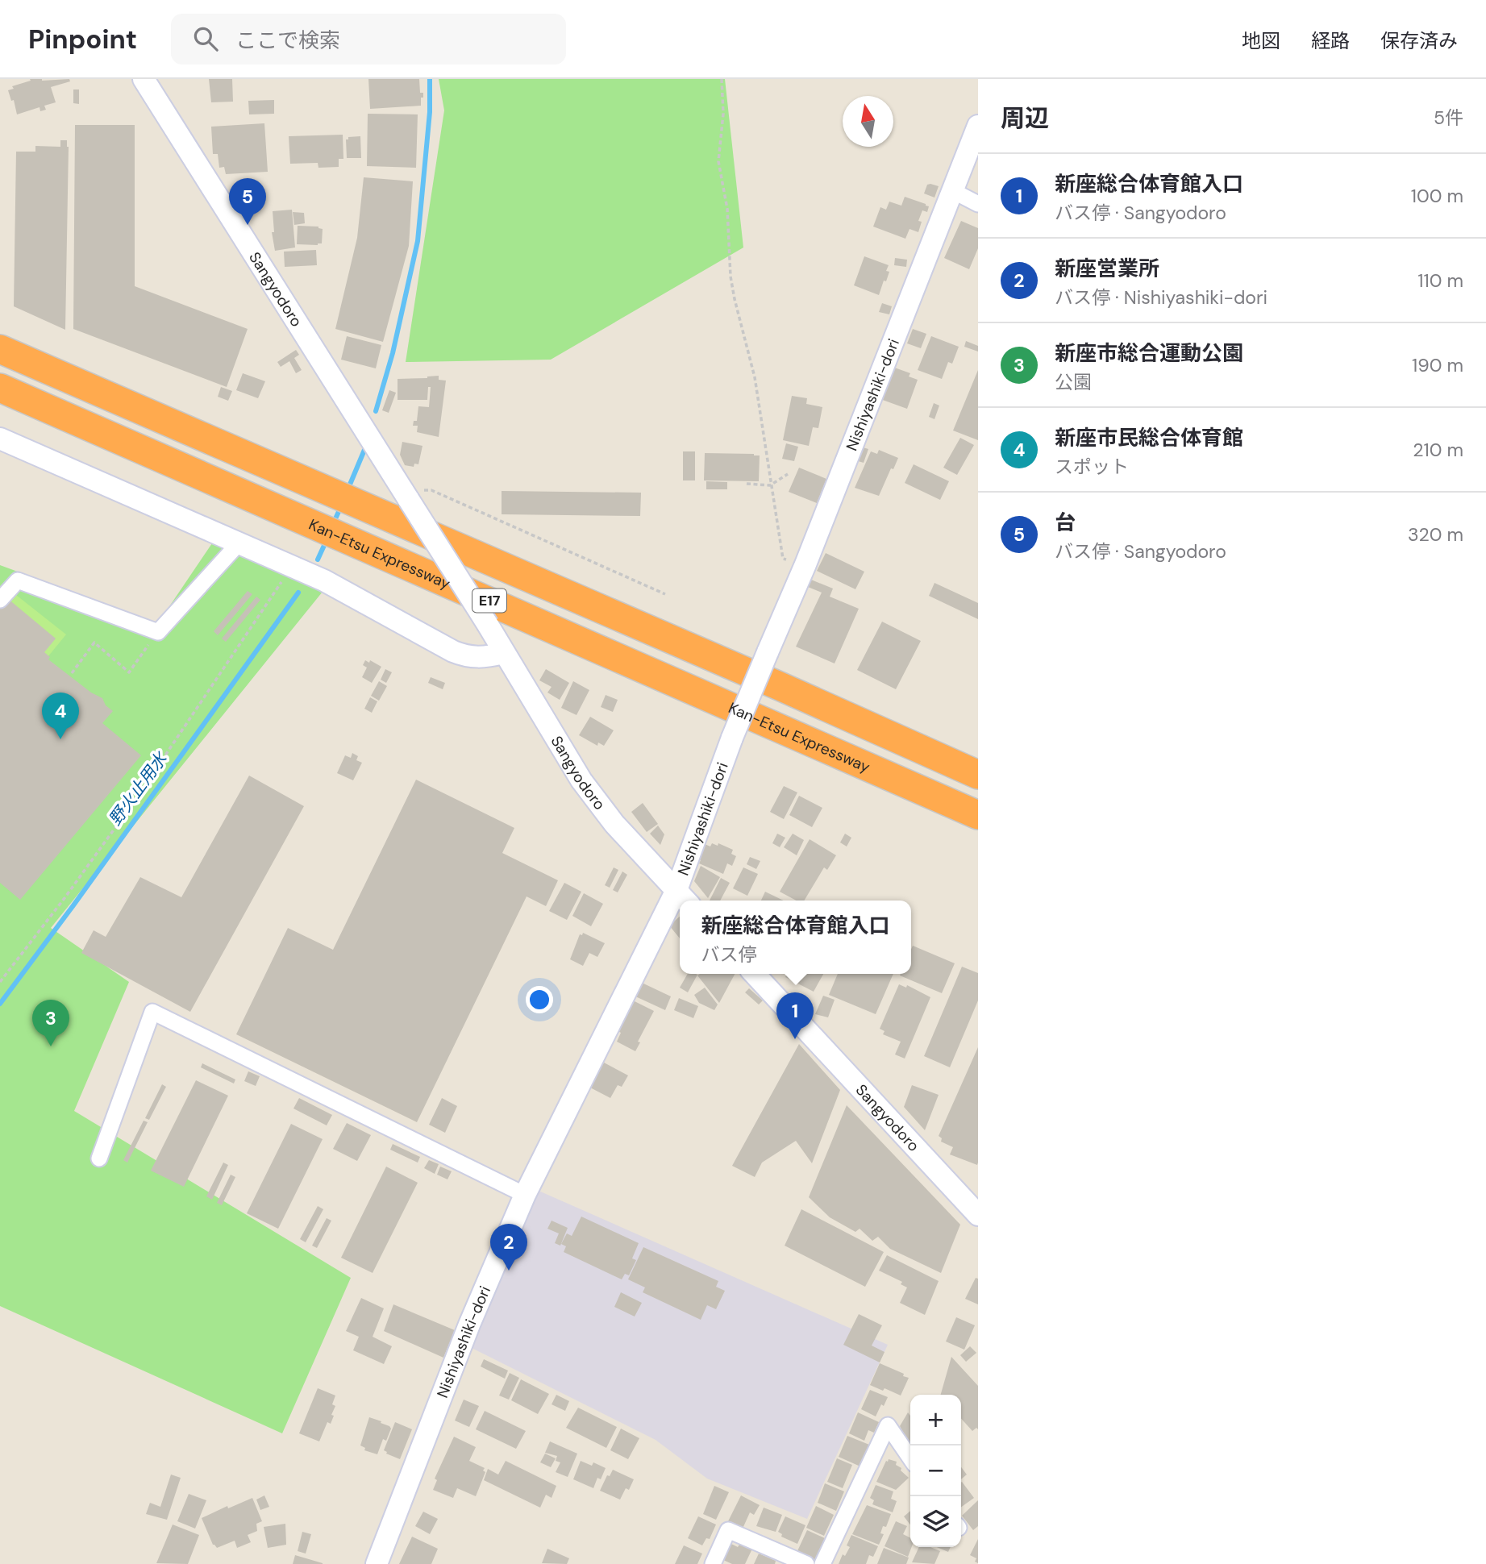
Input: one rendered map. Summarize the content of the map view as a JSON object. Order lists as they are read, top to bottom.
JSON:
{
  "streets": {
    "highway": ["Kan-Etsu Expressway", "E17"],
    "street": ["Sangyodoro", "Nishiyashiki-dori"]
  },
  "crossings": [
    ["Sangyodoro", "Nishiyashiki-dori"]
  ],
  "water": ["野火止用水"],
  "north": "top",
  "page": {
    "header": "Pinpoint",
    "search": "ここで検索",
    "nav": ["地図", "経路", "保存済み"],
    "heading": ["周辺", "5件"],
    "list": [
      {
        "mark": "1",
        "name": "新座総合体育館入口",
        "note": "バス停 · Sangyodoro",
        "value": "100 m"
      },
      {
        "mark": "2",
        "name": "新座営業所",
        "note": "バス停 · Nishiyashiki-dori",
        "value": "110 m"
      },
      {
        "mark": "3",
        "name": "新座市総合運動公園",
        "note": "公園",
        "value": "190 m"
      },
      {
        "mark": "4",
        "name": "新座市民総合体育館",
        "note": "スポット",
        "value": "210 m"
      },
      {
        "mark": "5",
        "name": "台",
        "note": "バス停 · Sangyodoro",
        "value": "320 m"
      }
    ],
    "pins": [
      "5",
      "4",
      "1",
      "3",
      "2"
    ],
    "popup": ["新座総合体育館入口", "バス停"],
    "map_buttons": ["+", "−"]
  }
}
